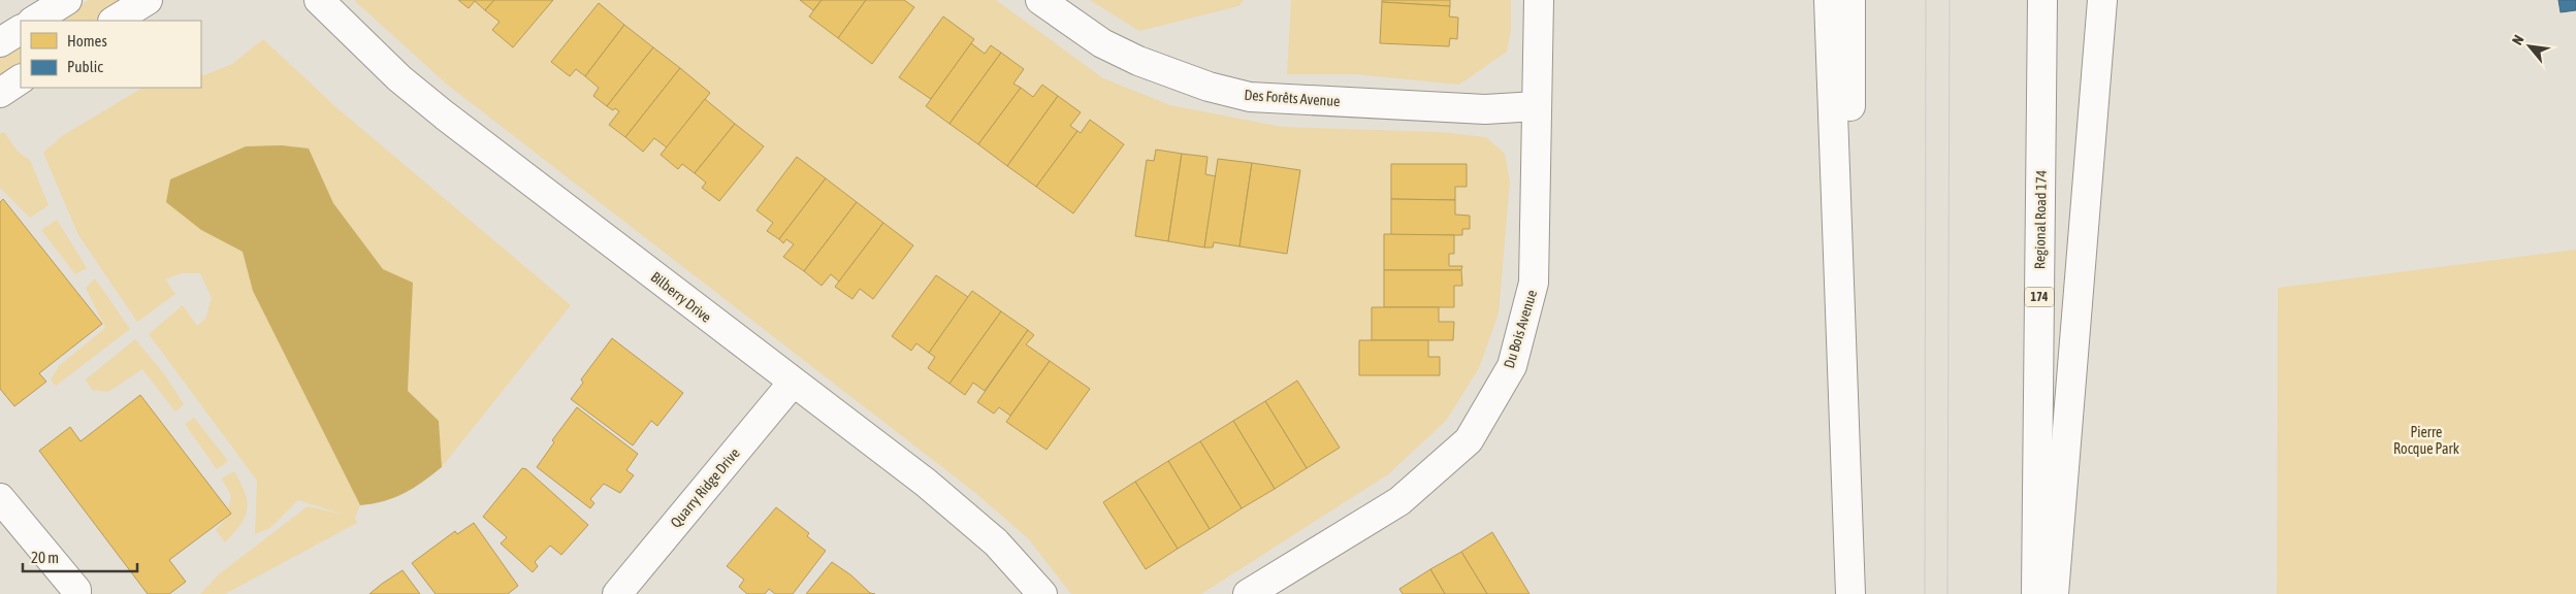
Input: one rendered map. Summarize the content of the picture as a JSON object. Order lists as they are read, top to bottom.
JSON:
{
  "streets": {
    "main road": [
      "Des Forêts Avenue",
      "Regional Road 174",
      "Bilberry Drive",
      "174",
      "Du Bois Avenue",
      "Quarry Ridge Drive"
    ]
  },
  "crossings": [
    ["Des Forêts Avenue", "Du Bois Avenue"],
    ["Bilberry Drive", "Quarry Ridge Drive"]
  ],
  "parks": ["Pierre Rocque Park"],
  "legend": ["Homes", "Public"],
  "scale_bar": "20 m",
  "north": "top left"
}
